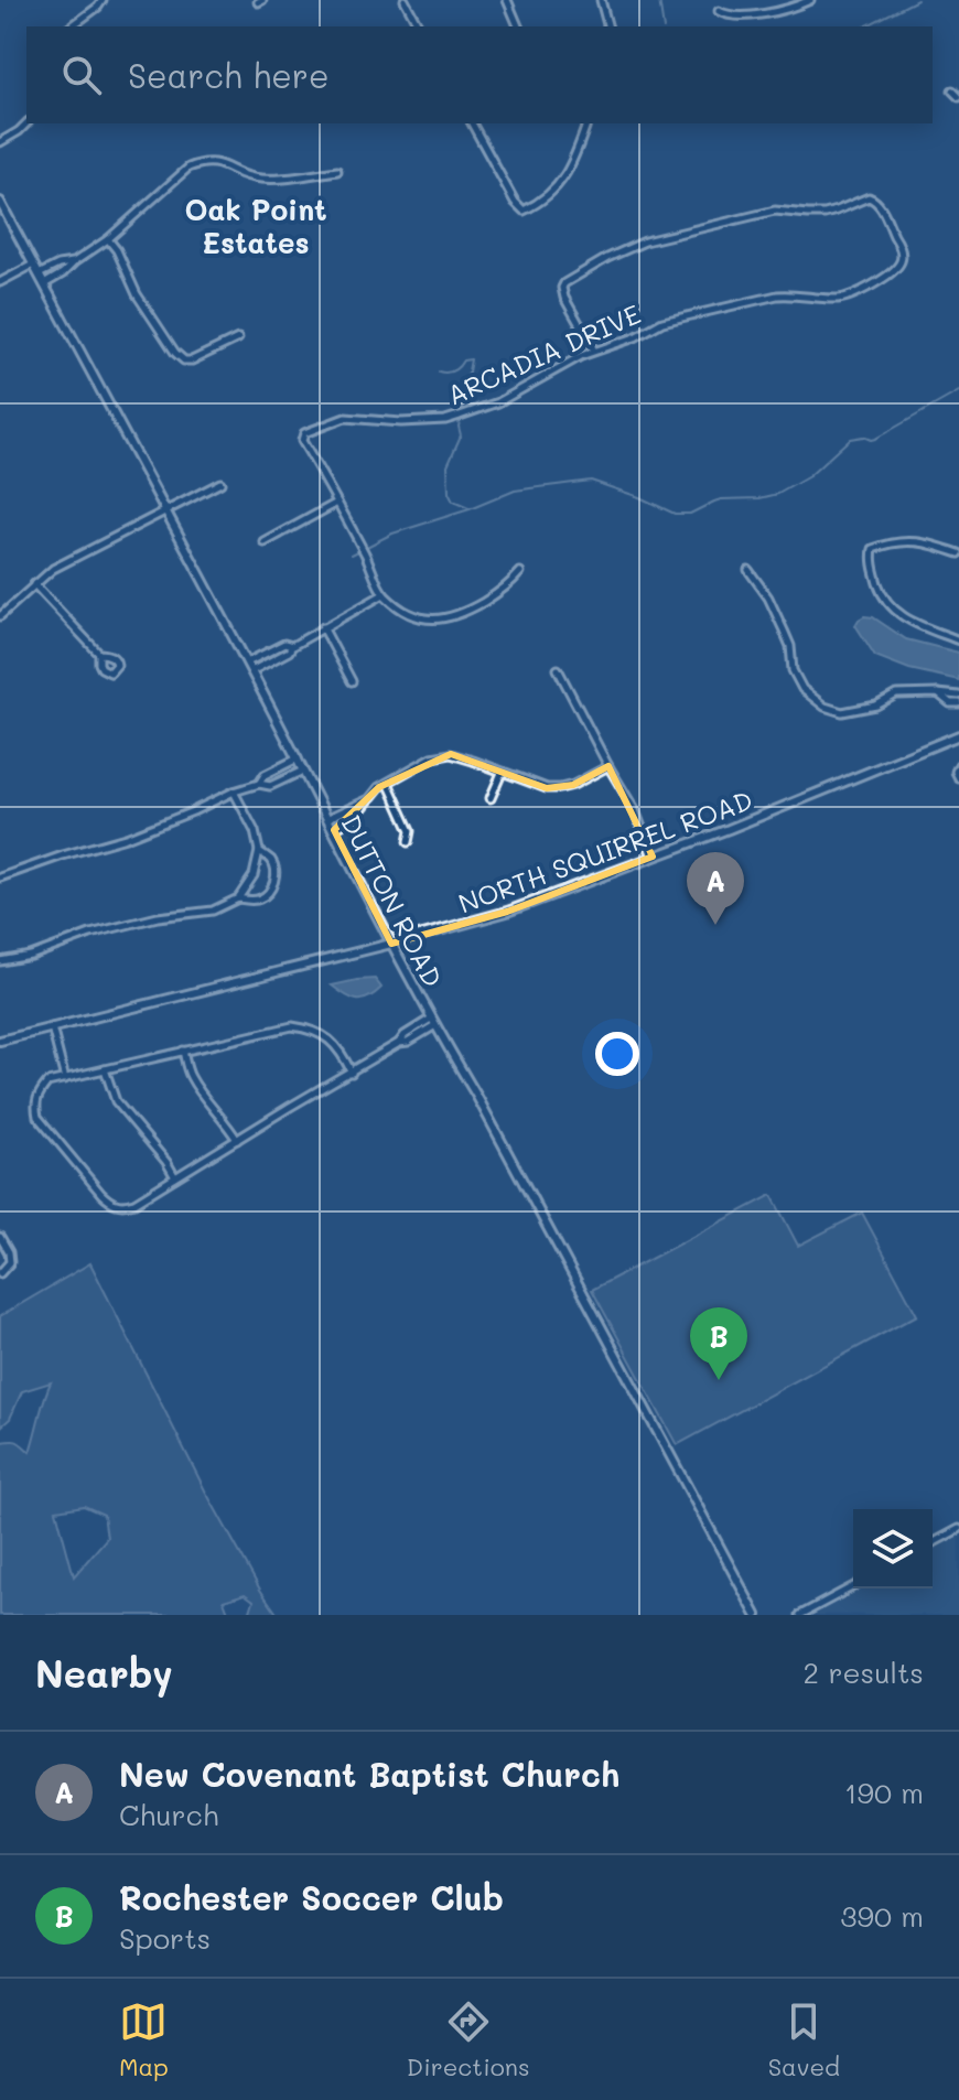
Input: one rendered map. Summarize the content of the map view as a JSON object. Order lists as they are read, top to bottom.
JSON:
{
  "streets": {
    "street": ["ARCADIA DRIVE", "NORTH SQUIRREL ROAD", "DUTTON ROAD"]
  },
  "crossings": [
    ["NORTH SQUIRREL ROAD", "DUTTON ROAD"]
  ],
  "districts": ["Oak Point Estates"],
  "page": {
    "search": "Search here",
    "pins": ["A", "B"],
    "heading": ["Nearby", "2 results"],
    "list": [
      {
        "mark": "A",
        "name": "New Covenant Baptist Church",
        "note": "Church",
        "value": "190 m"
      },
      {
        "mark": "B",
        "name": "Rochester Soccer Club",
        "note": "Sports",
        "value": "390 m"
      }
    ],
    "nav": ["Map", "Directions", "Saved"]
  }
}
